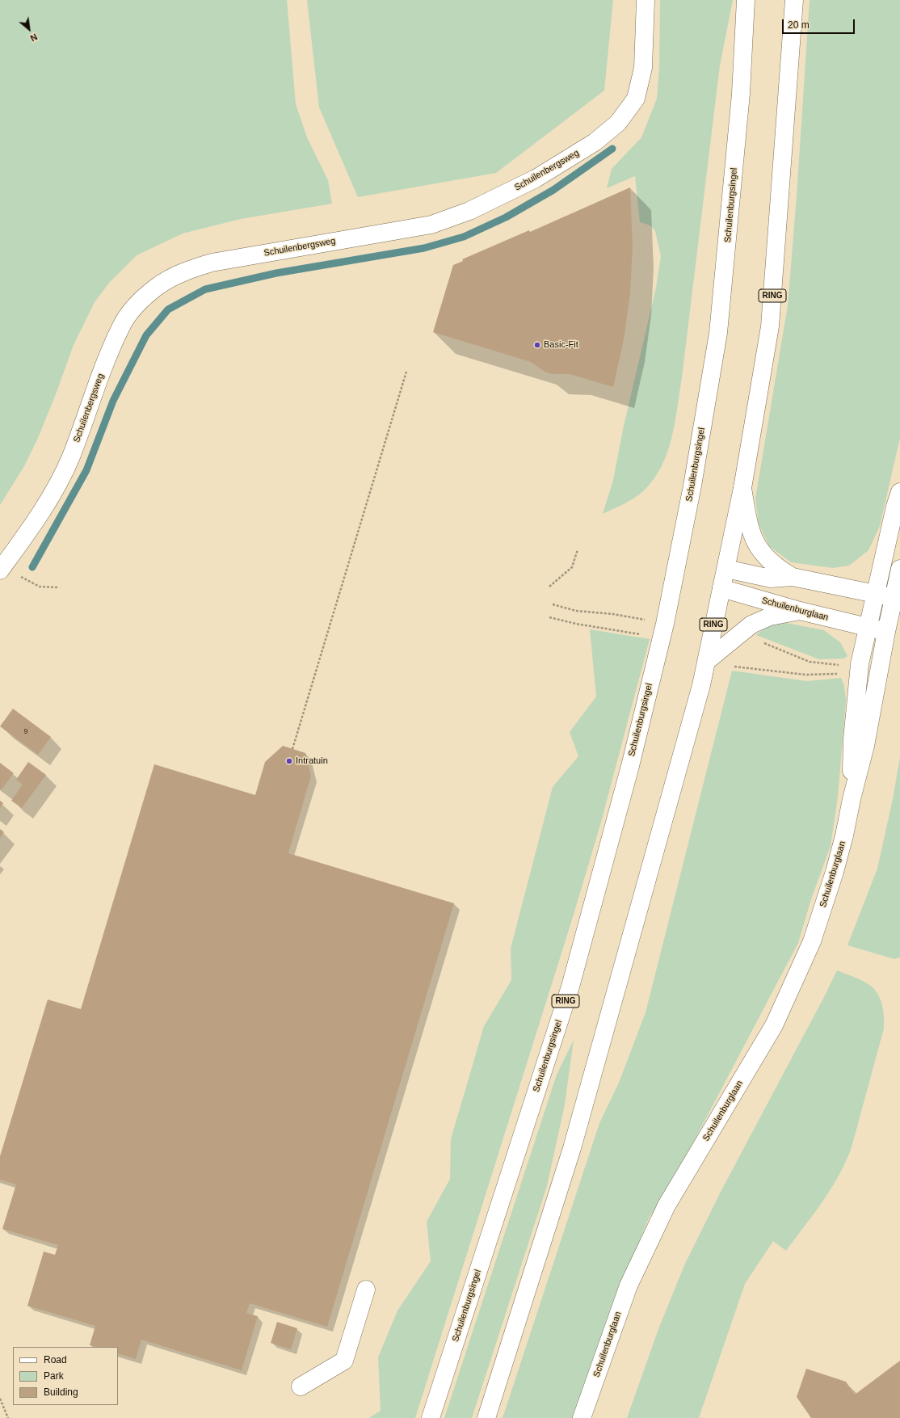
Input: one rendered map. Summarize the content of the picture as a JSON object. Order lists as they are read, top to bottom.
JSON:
{
  "streets": {
    "main road": [
      "Schuilenbergsweg",
      "Schuilenburgsingel",
      "RING",
      "Schuilenburglaan"
    ]
  },
  "crossings": [
    ["RING", "Schuilenburglaan"]
  ],
  "places": ["Basic-Fit", "Intratuin"],
  "house_numbers": ["9"],
  "legend": ["Road", "Park", "Building"],
  "scale_bar": "20 m",
  "north": "bottom right"
}
